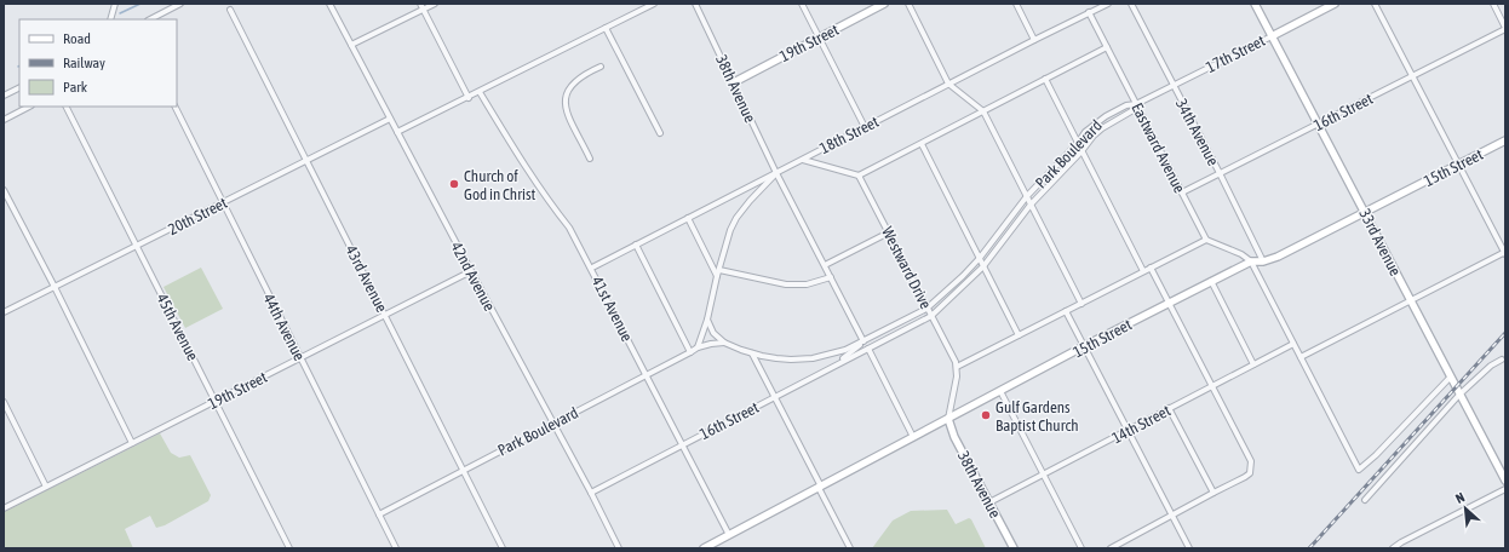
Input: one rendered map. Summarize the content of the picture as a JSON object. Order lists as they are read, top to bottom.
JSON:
{
  "streets": {
    "street": [
      "19th Street",
      "17th Street",
      "38th Avenue",
      "16th Street",
      "34th Avenue",
      "18th Street",
      "Eastward Avenue",
      "Park Boulevard",
      "15th Street",
      "20th Street",
      "33rd Avenue",
      "Westward Drive",
      "42nd Avenue",
      "43rd Avenue",
      "41st Avenue",
      "45th Avenue",
      "44th Avenue",
      "14th Street"
    ]
  },
  "crossings": [
    ["19th Street", "38th Avenue"],
    ["19th Street", "42nd Avenue"],
    ["19th Street", "43rd Avenue"],
    ["19th Street", "45th Avenue"],
    ["19th Street", "44th Avenue"],
    ["17th Street", "34th Avenue"],
    ["17th Street", "Eastward Avenue"],
    ["17th Street", "Park Boulevard"],
    ["17th Street", "33rd Avenue"],
    ["38th Avenue", "18th Street"],
    ["38th Avenue", "Park Boulevard"],
    ["38th Avenue", "15th Street"],
    ["38th Avenue", "14th Street"],
    ["16th Street", "34th Avenue"],
    ["16th Street", "Eastward Avenue"],
    ["16th Street", "Park Boulevard"],
    ["16th Street", "33rd Avenue"],
    ["16th Street", "42nd Avenue"],
    ["16th Street", "41st Avenue"],
    ["34th Avenue", "15th Street"],
    ["18th Street", "Eastward Avenue"],
    ["18th Street", "41st Avenue"],
    ["Eastward Avenue", "Park Boulevard"],
    ["Park Boulevard", "Westward Drive"],
    ["Park Boulevard", "42nd Avenue"],
    ["Park Boulevard", "43rd Avenue"],
    ["Park Boulevard", "41st Avenue"],
    ["Park Boulevard", "44th Avenue"],
    ["15th Street", "33rd Avenue"],
    ["15th Street", "41st Avenue"],
    ["20th Street", "42nd Avenue"],
    ["20th Street", "43rd Avenue"],
    ["20th Street", "45th Avenue"],
    ["20th Street", "44th Avenue"]
  ],
  "places": ["Church of God in Christ", "Gulf Gardens Baptist Church"],
  "legend": ["Road", "Railway", "Park"],
  "north": "top left"
}
